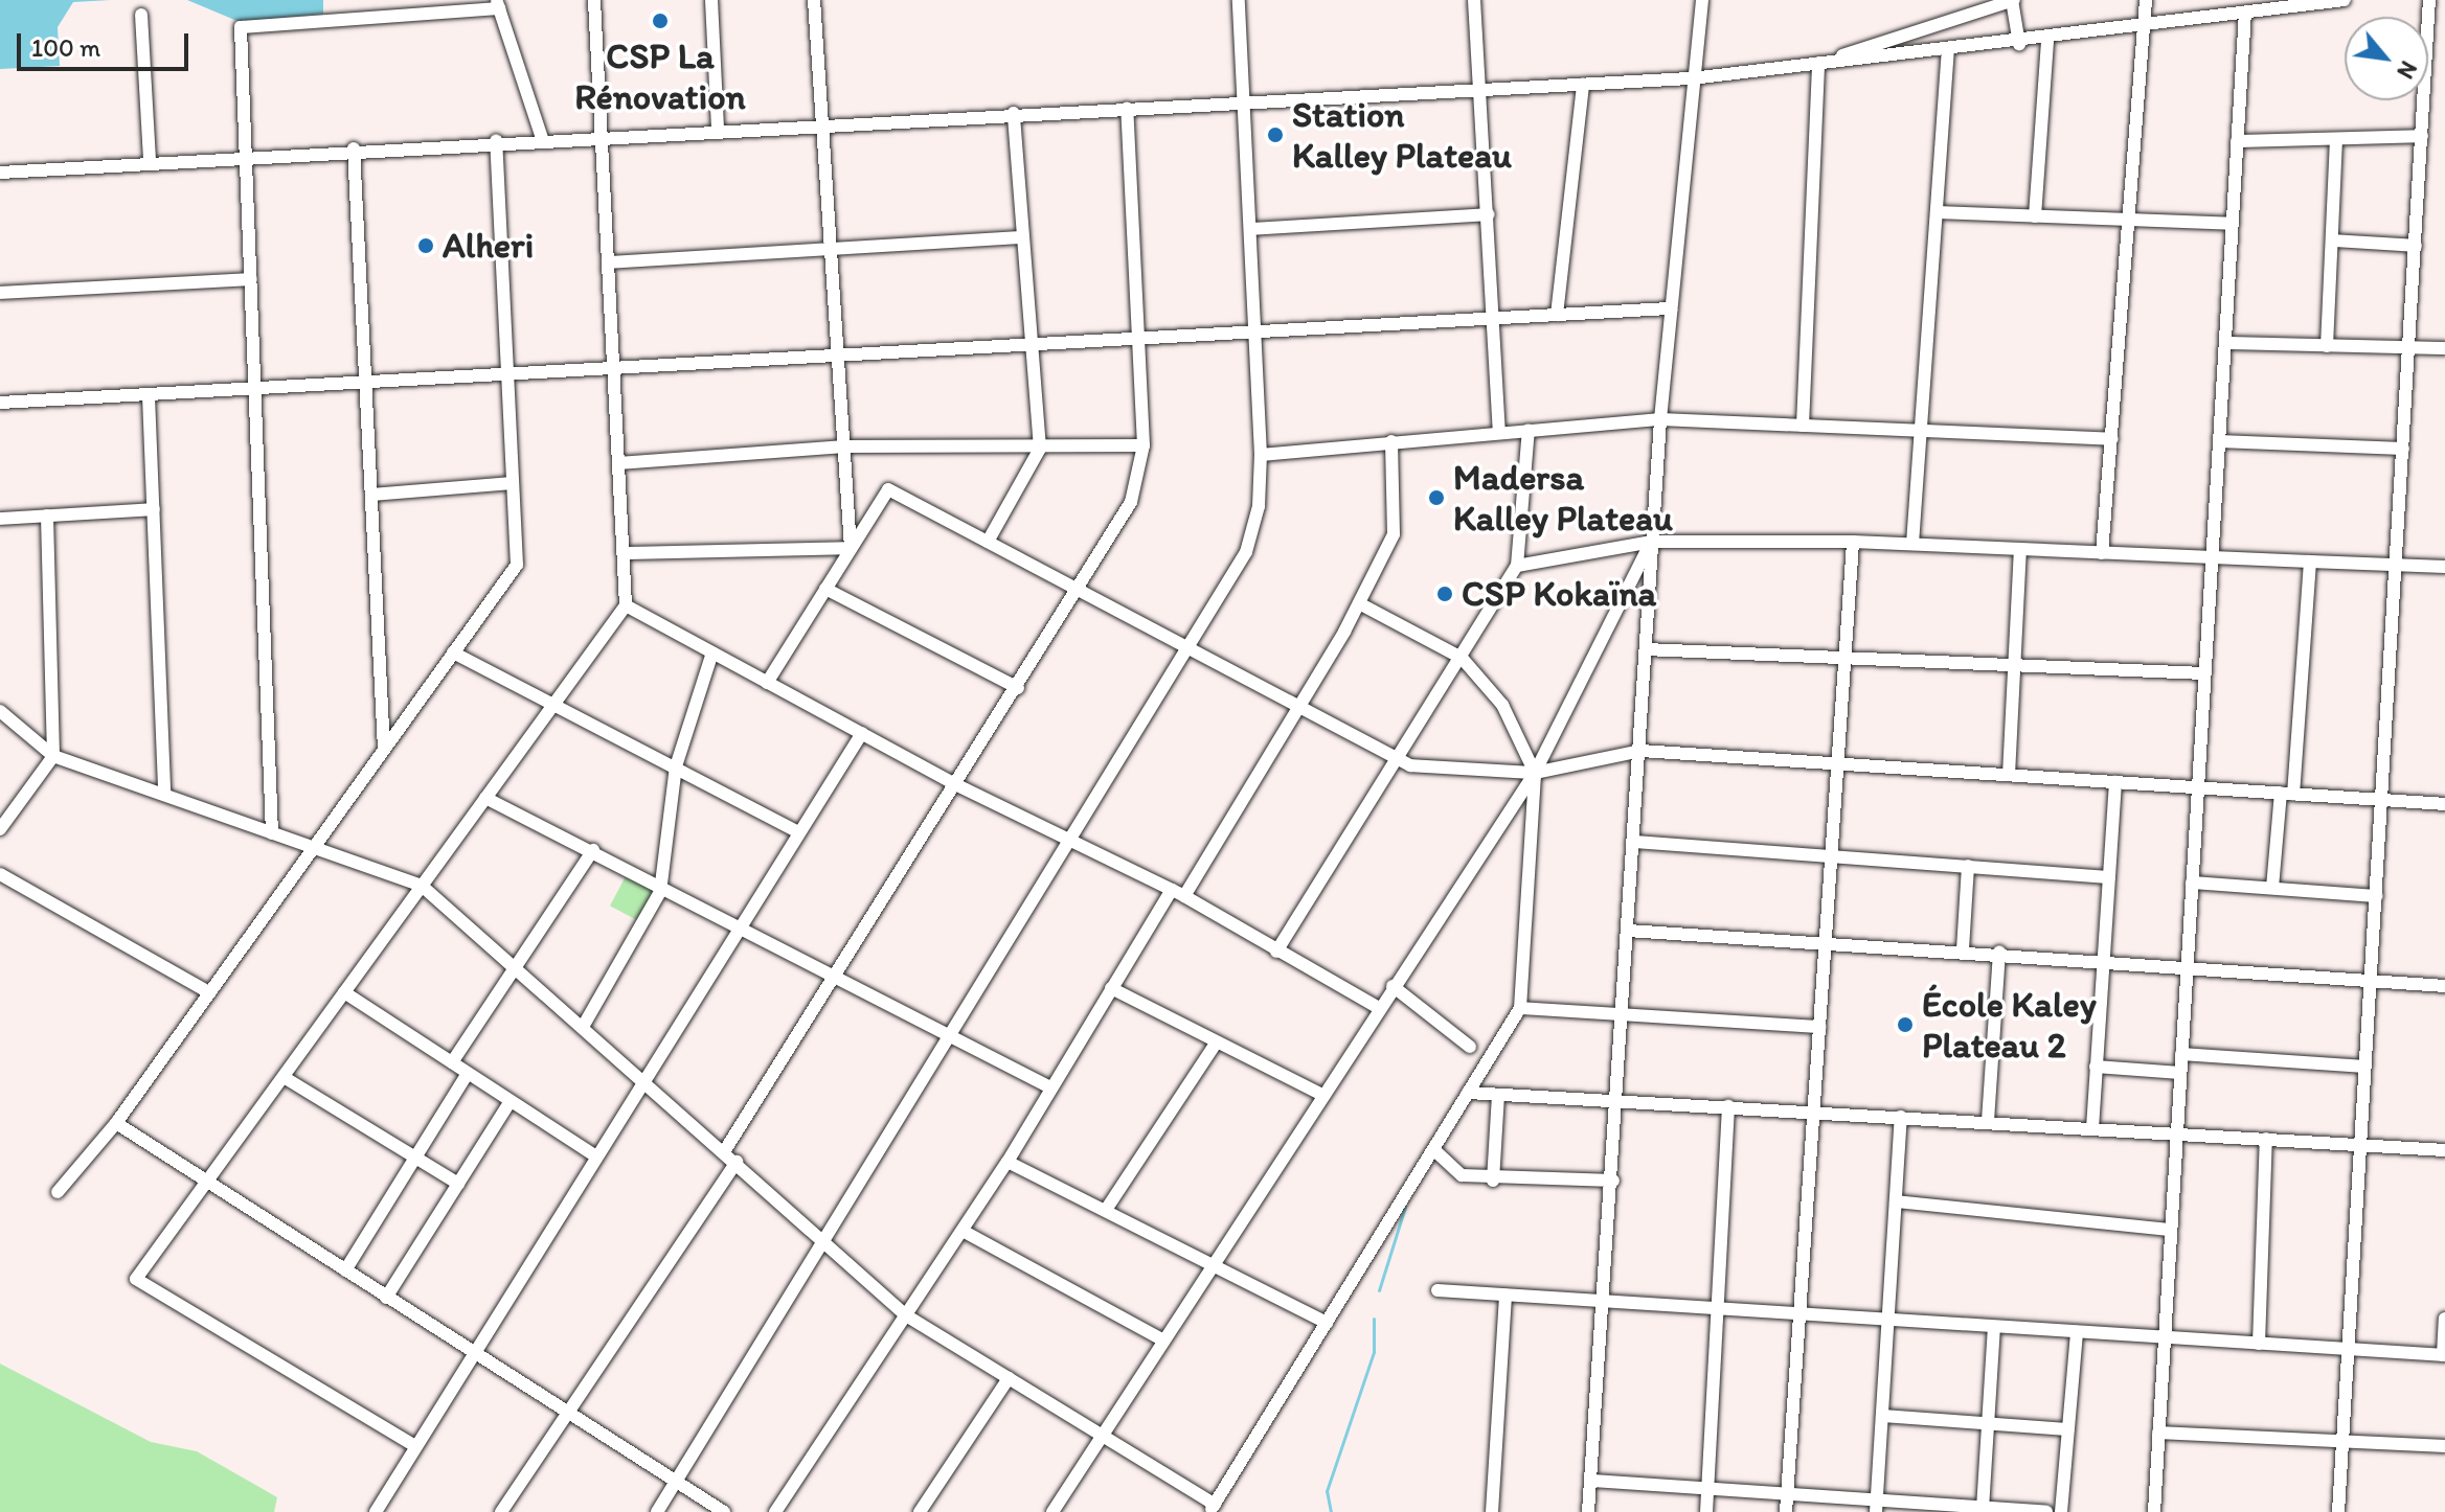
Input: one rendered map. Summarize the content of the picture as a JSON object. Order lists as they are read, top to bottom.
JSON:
{
  "places": [
    "CSP La Rénovation",
    "Station Kalley Plateau",
    "Alheri",
    "Madersa Kalley Plateau",
    "CSP Kokaïna",
    "École Kaley Plateau 2"
  ],
  "scale_bar": "100 m",
  "north": "bottom right"
}
